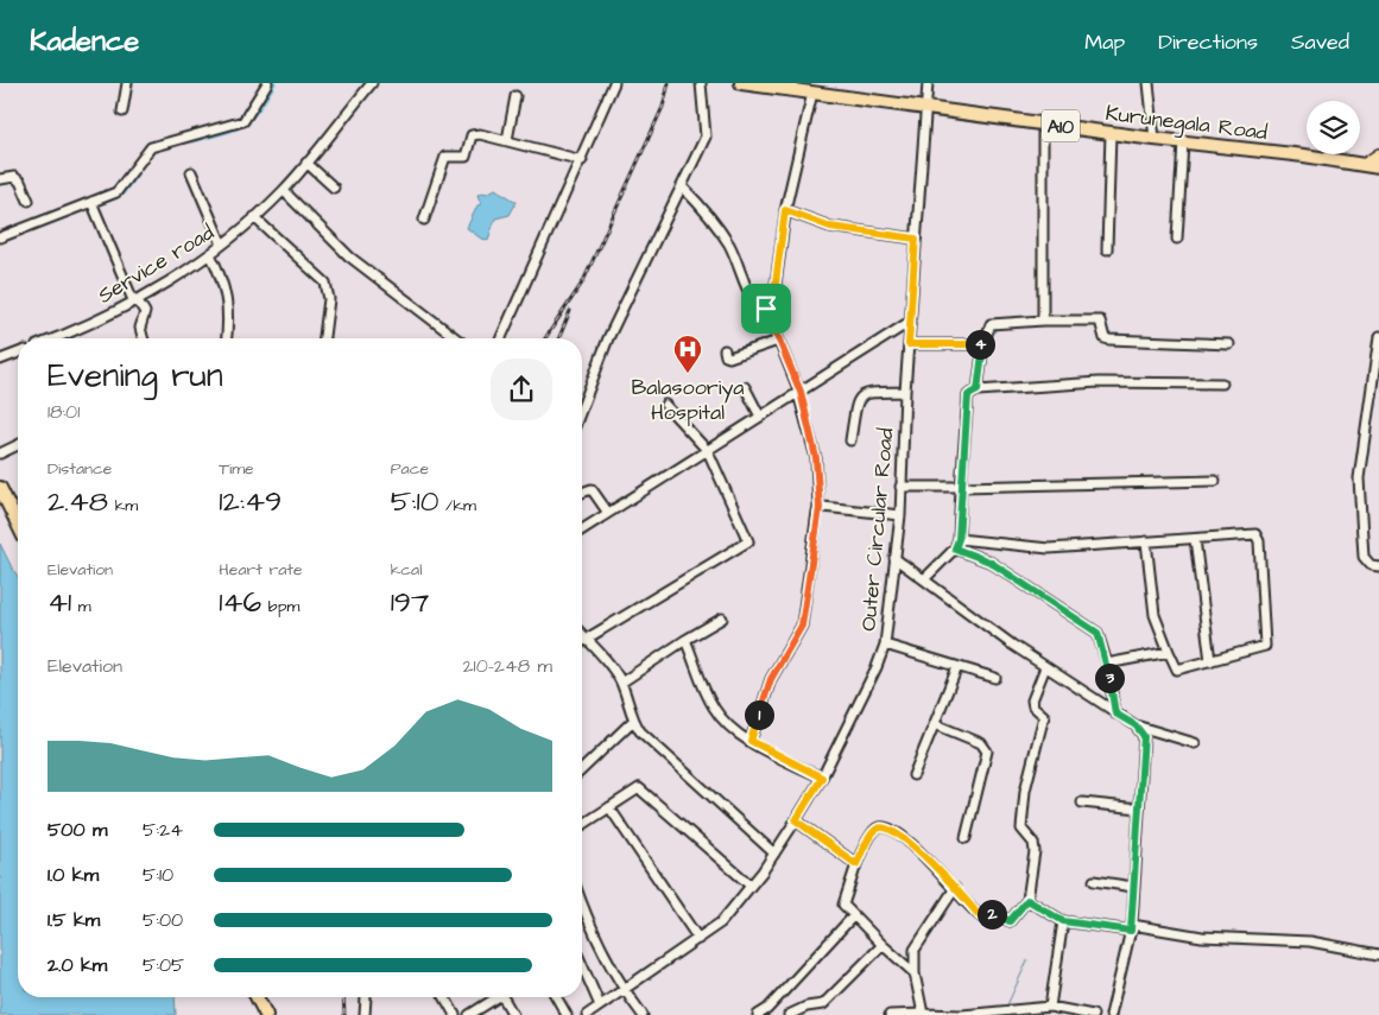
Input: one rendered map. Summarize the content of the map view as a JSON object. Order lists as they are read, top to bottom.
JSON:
{
  "streets": {
    "highway": ["Kurunegala Road", "A10"],
    "street": ["Service road", "Outer Circular Road"]
  },
  "crossings": [
    ["Kurunegala Road", "Outer Circular Road"]
  ],
  "places": {
    "hospital": ["Balasooriya Hospital"]
  },
  "page": {
    "header": "Kadence",
    "nav": ["Map", "Directions", "Saved"],
    "pins": [
      "4",
      "3",
      "1",
      "2"
    ],
    "heading": ["Evening run", "18:01"],
    "stats": [
      ["Distance", "2.48 km"],
      ["Time", "12:49"],
      ["Pace", "5:10 /km"],
      ["Elevation", "41 m"],
      ["Heart rate", "146 bpm"],
      ["kcal", "197"]
    ],
    "chart": ["Elevation", "210–248 m"],
    "list": [
      {
        "name": "500 m",
        "note": "5:24"
      },
      {
        "name": "1.0 km",
        "note": "5:10"
      },
      {
        "name": "1.5 km",
        "note": "5:00"
      },
      {
        "name": "2.0 km",
        "note": "5:05"
      }
    ]
  }
}
